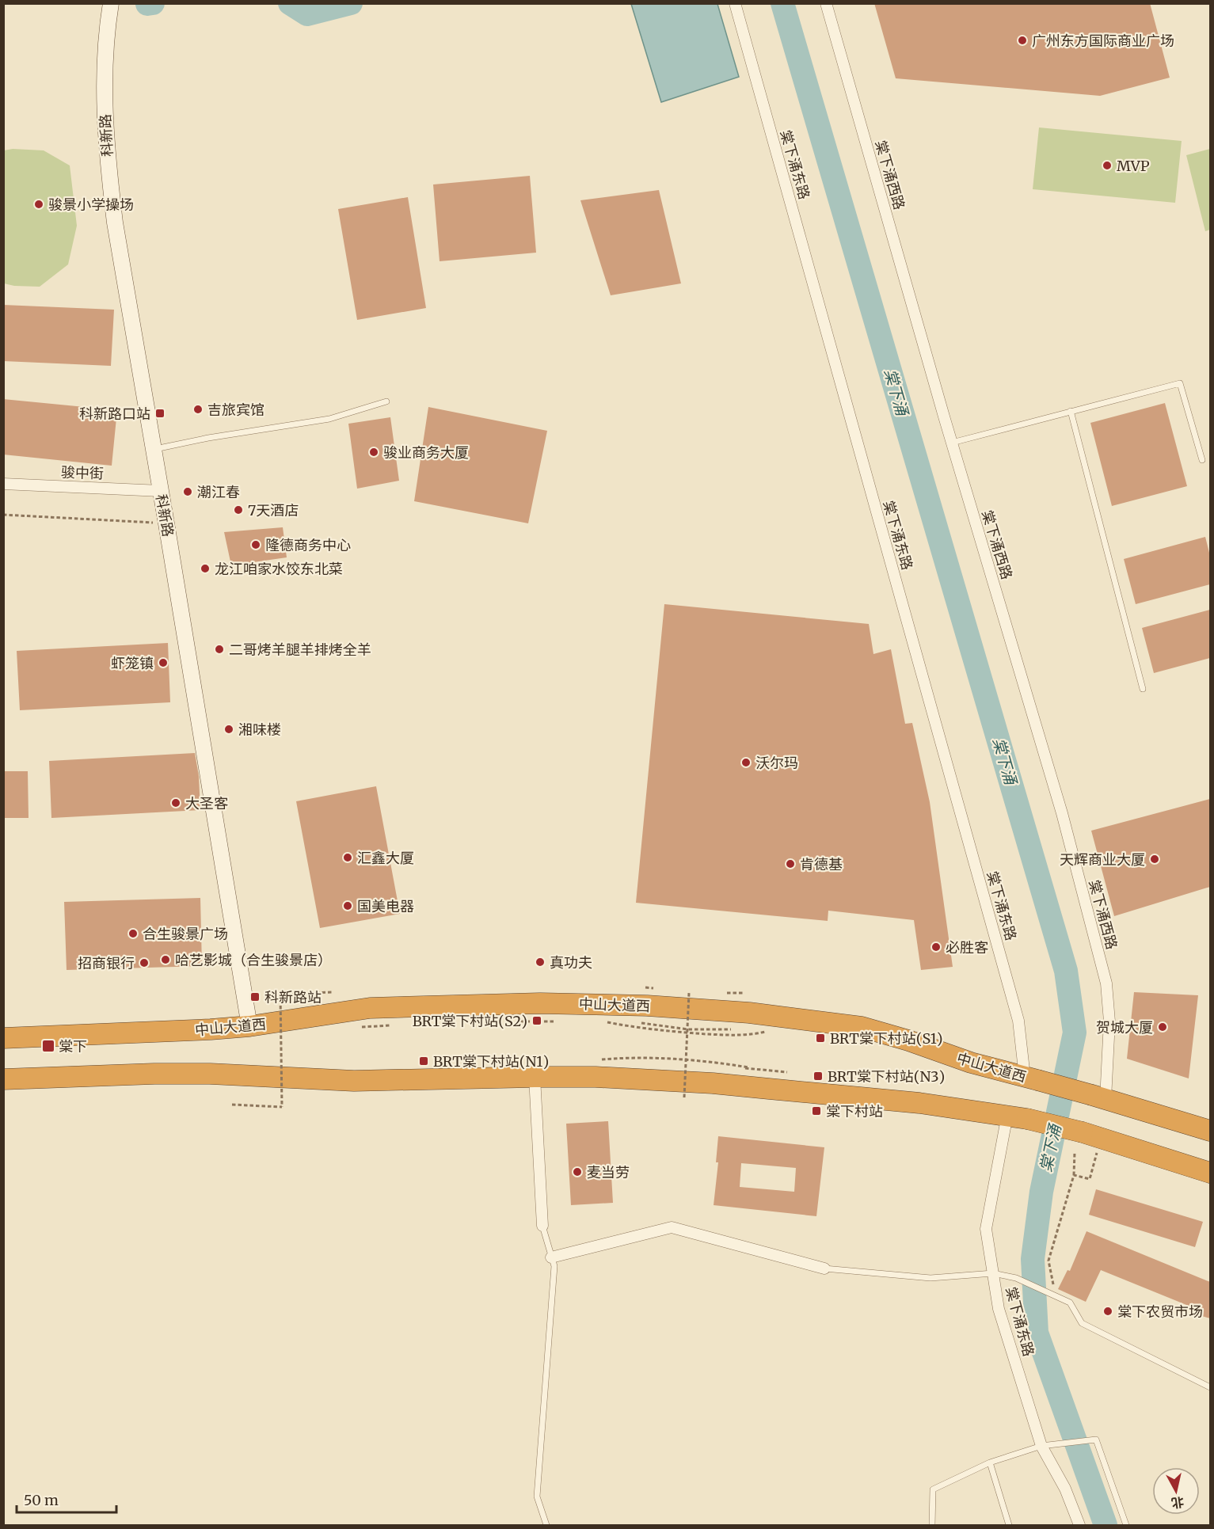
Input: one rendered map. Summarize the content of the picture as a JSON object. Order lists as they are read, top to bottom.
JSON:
{
  "streets": {
    "highway": ["中山大道西"],
    "street": [
      "科新路",
      "棠下涌东路",
      "棠下涌西路",
      "骏中街"
    ]
  },
  "crossings": [
    ["科新路", "骏中街"],
    ["科新路", "中山大道西"],
    ["棠下涌东路", "中山大道西"],
    ["棠下涌西路", "中山大道西"]
  ],
  "water": ["棠下涌"],
  "places": {
    "other": [
      "广州东方国际商业广场",
      "MVP",
      "骏景小学操场",
      "吉旅宾馆",
      "骏业商务大厦",
      "潮江春",
      "7天酒店",
      "隆德商务中心",
      "龙江咱家水饺东北菜",
      "二哥烤羊腿羊排烤全羊",
      "虾笼镇",
      "湘味楼",
      "沃尔玛",
      "大圣客",
      "汇鑫大厦",
      "天辉商业大厦",
      "肯德基",
      "国美电器",
      "合生骏景广场",
      "必胜客",
      "哈艺影城（合生骏景店）",
      "真功夫",
      "招商银行",
      "贺城大厦",
      "麦当劳",
      "棠下农贸市场"
    ],
    "transit": [
      "科新路口站",
      "科新路站",
      "BRT棠下村站(S2)",
      "BRT棠下村站(S1)",
      "棠下",
      "BRT棠下村站(N1)",
      "BRT棠下村站(N3)",
      "棠下村站"
    ]
  },
  "scale_bar": "50 m",
  "north": "bottom"
}
